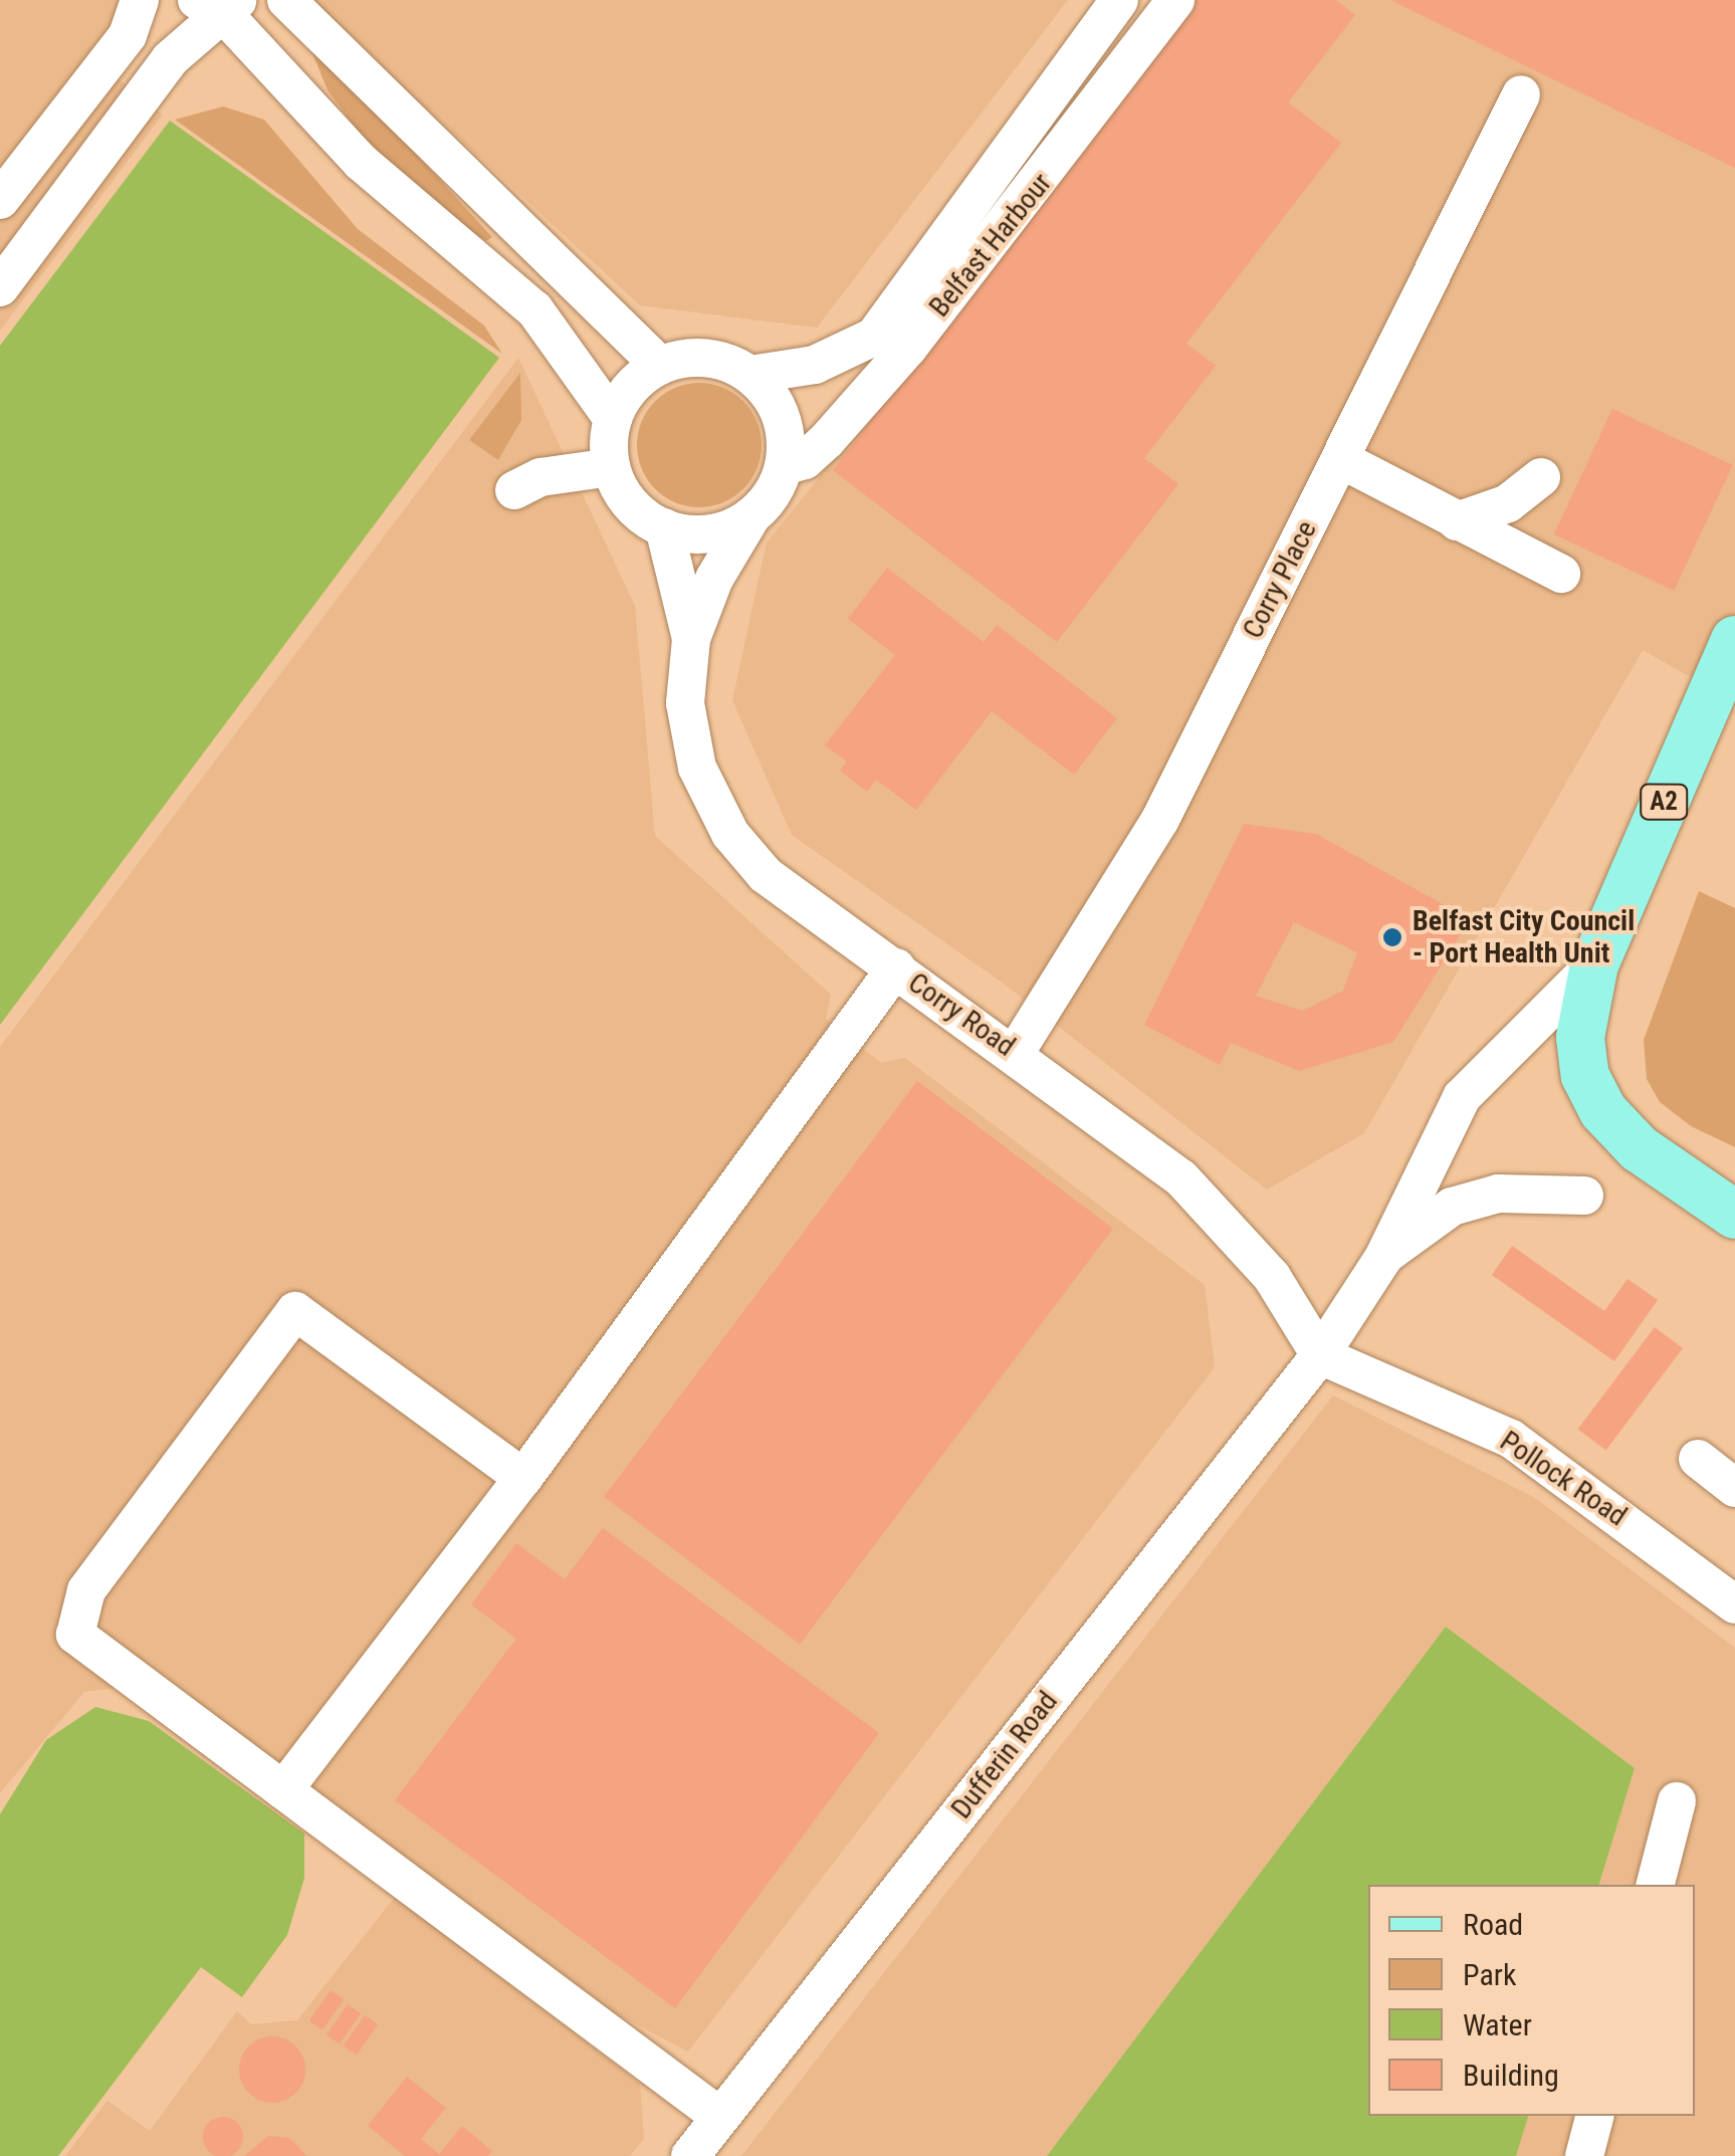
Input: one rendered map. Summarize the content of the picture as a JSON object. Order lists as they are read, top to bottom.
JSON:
{
  "streets": {
    "main road": ["A2"],
    "street": [
      "Belfast Harbour",
      "Corry Place",
      "Corry Road",
      "Pollock Road",
      "Dufferin Road"
    ]
  },
  "crossings": [
    ["Belfast Harbour", "Corry Road"],
    ["Corry Place", "Corry Road"],
    ["Corry Road", "Pollock Road"],
    ["Corry Road", "Dufferin Road"],
    ["Pollock Road", "Dufferin Road"]
  ],
  "places": ["Belfast City Council - Port Health Unit"],
  "legend": [
    "Road",
    "Park",
    "Water",
    "Building"
  ]
}
